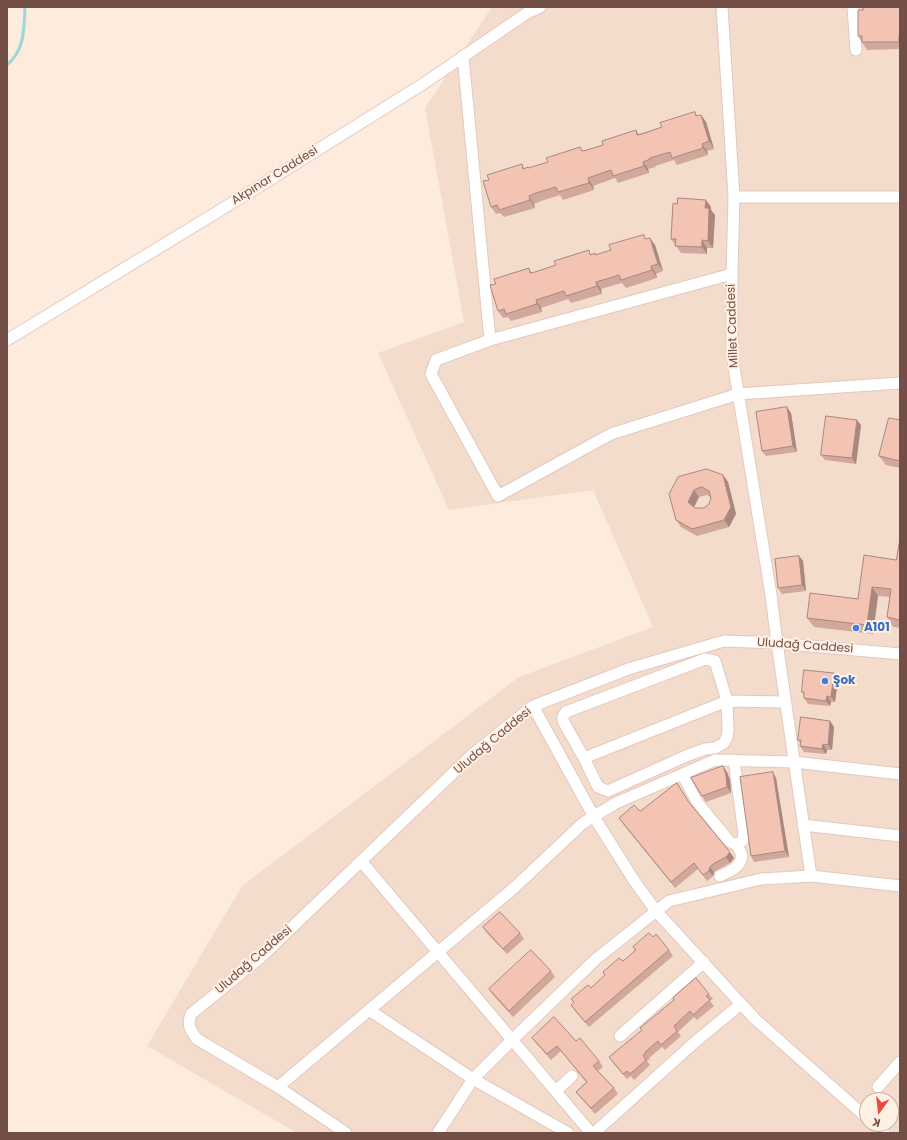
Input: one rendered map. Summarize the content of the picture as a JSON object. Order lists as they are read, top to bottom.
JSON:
{
  "streets": {
    "street": ["Akpınar Caddesi", "Millet Caddesi", "Uludağ Caddesi"]
  },
  "crossings": [
    ["Millet Caddesi", "Uludağ Caddesi"]
  ],
  "places": ["A101", "Şok"],
  "north": "bottom"
}
